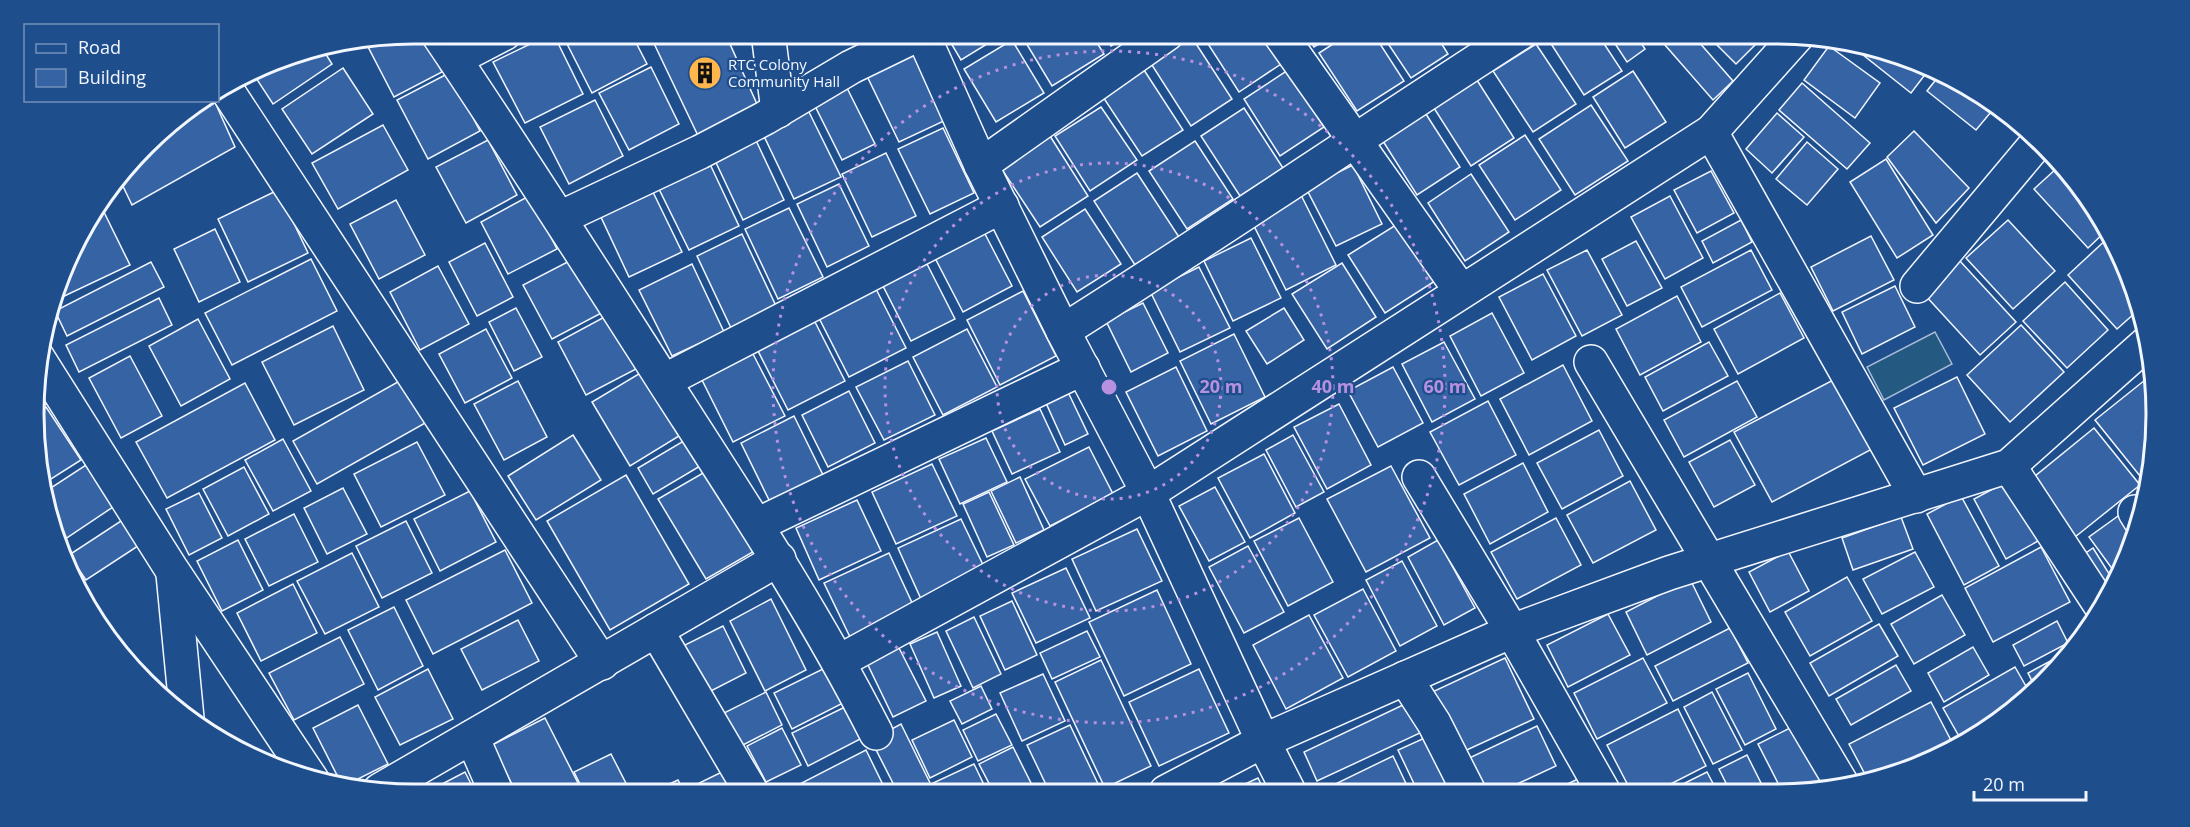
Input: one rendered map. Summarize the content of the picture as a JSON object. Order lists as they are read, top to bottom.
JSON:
{
  "places": {
    "building": ["RTC Colony Community Hall"]
  },
  "legend": ["Road", "Building"],
  "scale_bar": "20 m",
  "rings": ["20 m", "40 m", "60 m"]
}
